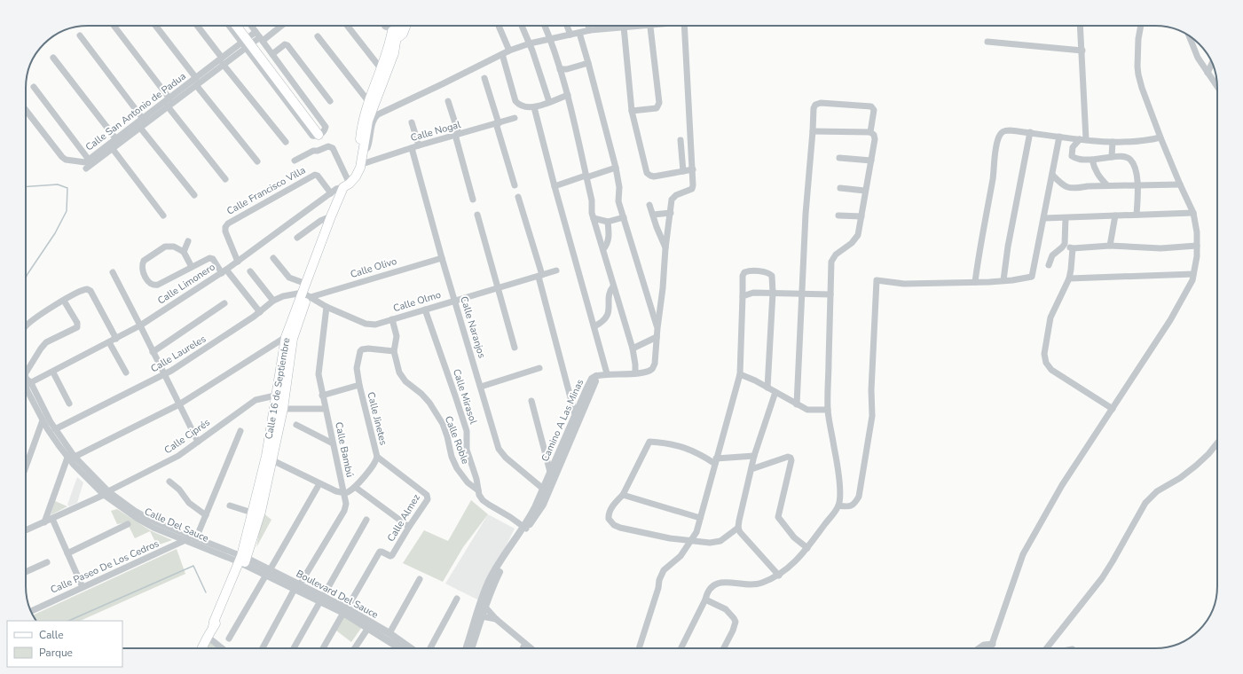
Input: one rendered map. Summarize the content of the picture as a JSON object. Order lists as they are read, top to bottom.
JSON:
{
  "streets": {
    "main road": ["Calle 16 de Septiembre"],
    "street": [
      "Calle San Antonio de Padua",
      "Calle Nogal",
      "Calle Francisco Villa",
      "Calle Olivo",
      "Calle Limonero",
      "Calle Olmo",
      "Calle Naranjos",
      "Calle Laureles",
      "Calle Mirasol",
      "Calle Jinetes",
      "Camino A Las Minas",
      "Calle Ciprés",
      "Calle Roble",
      "Calle Bambú",
      "Calle Almez",
      "Calle Del Sauce",
      "Calle Paseo De Los Cedros",
      "Boulevard Del Sauce"
    ]
  },
  "crossings": [
    ["Calle Nogal", "Calle Naranjos"],
    ["Calle Nogal", "Calle 16 de Septiembre"],
    ["Calle Francisco Villa", "Calle Limonero"],
    ["Calle Olivo", "Calle Olmo"],
    ["Calle Olivo", "Calle Naranjos"],
    ["Calle Olivo", "Calle Laureles"],
    ["Calle Olivo", "Calle 16 de Septiembre"],
    ["Calle Limonero", "Calle 16 de Septiembre"],
    ["Calle Limonero", "Calle Del Sauce"],
    ["Calle Olmo", "Calle Naranjos"],
    ["Calle Olmo", "Calle Laureles"],
    ["Calle Olmo", "Calle 16 de Septiembre"],
    ["Calle Olmo", "Calle Mirasol"],
    ["Calle Olmo", "Calle Roble"],
    ["Calle Olmo", "Calle Bambú"],
    ["Calle Naranjos", "Camino A Las Minas"],
    ["Calle Laureles", "Calle 16 de Septiembre"],
    ["Calle Laureles", "Calle Del Sauce"],
    ["Calle 16 de Septiembre", "Calle Ciprés"],
    ["Calle 16 de Septiembre", "Calle Del Sauce"],
    ["Calle 16 de Septiembre", "Boulevard Del Sauce"],
    ["Calle Mirasol", "Calle Roble"],
    ["Calle Jinetes", "Calle Roble"],
    ["Calle Jinetes", "Calle Bambú"],
    ["Calle Jinetes", "Calle Almez"],
    ["Camino A Las Minas", "Calle Roble"],
    ["Calle Ciprés", "Calle Del Sauce"],
    ["Calle Bambú", "Boulevard Del Sauce"],
    ["Calle Almez", "Boulevard Del Sauce"],
    ["Calle Del Sauce", "Calle Paseo De Los Cedros"],
    ["Calle Del Sauce", "Boulevard Del Sauce"]
  ],
  "legend": ["Calle", "Parque"]
}
